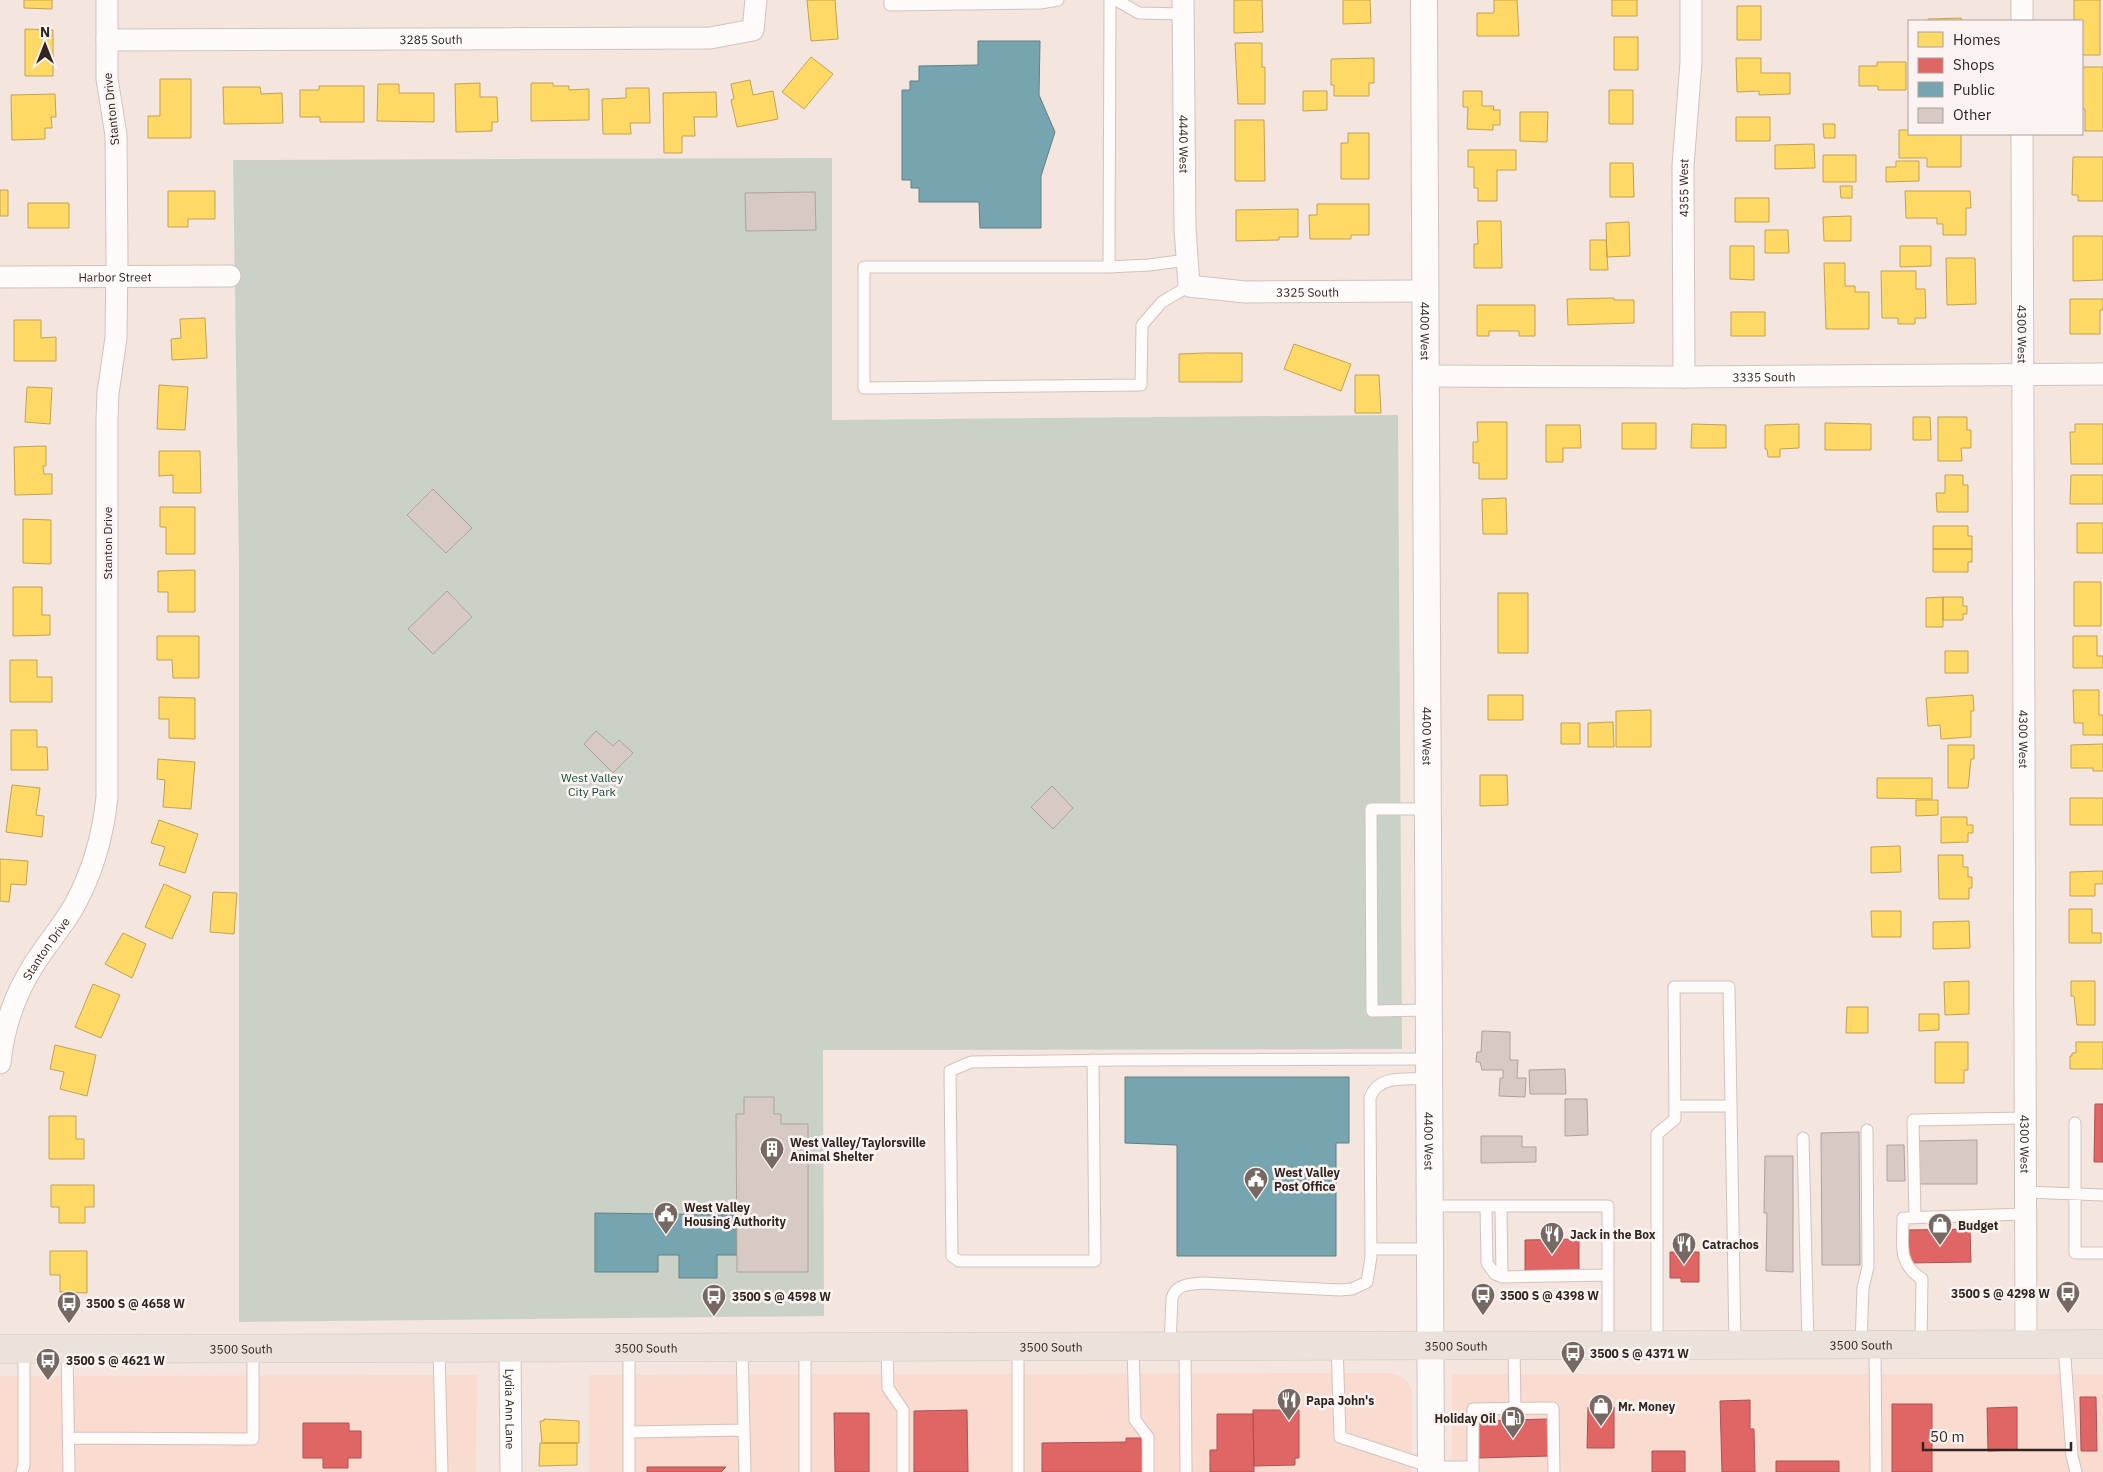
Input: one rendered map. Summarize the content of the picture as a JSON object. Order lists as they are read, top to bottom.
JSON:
{
  "streets": {
    "main road": ["3500 South"],
    "street": [
      "3285 South",
      "Stanton Drive",
      "4440 West",
      "4355 West",
      "Harbor Street",
      "3325 South",
      "4400 West",
      "4300 West",
      "3335 South",
      "Lydia Ann Lane"
    ]
  },
  "crossings": [
    ["3285 South", "Stanton Drive"],
    ["Stanton Drive", "Harbor Street"],
    ["4440 West", "3325 South"],
    ["4355 West", "3335 South"],
    ["3325 South", "4400 West"],
    ["4400 West", "3335 South"],
    ["4400 West", "3500 South"],
    ["4300 West", "3335 South"],
    ["4300 West", "3500 South"],
    ["3500 South", "Lydia Ann Lane"]
  ],
  "parks": ["West Valley City Park"],
  "places": {
    "building": ["West Valley/Taylorsville Animal Shelter"],
    "public building": ["West Valley Post Office", "West Valley Housing Authority"],
    "shop": ["Budget", "Mr. Money"],
    "restaurant": ["Jack in the Box", "Catrachos", "Papa John's"],
    "bus stop": [
      "3500 S @ 4298 W",
      "3500 S @ 4398 W",
      "3500 S @ 4598 W",
      "3500 S @ 4658 W",
      "3500 S @ 4371 W",
      "3500 S @ 4621 W"
    ],
    "fuel station": ["Holiday Oil"]
  },
  "legend": [
    "Homes",
    "Shops",
    "Public",
    "Other"
  ],
  "scale_bar": "50 m",
  "north": "top"
}
